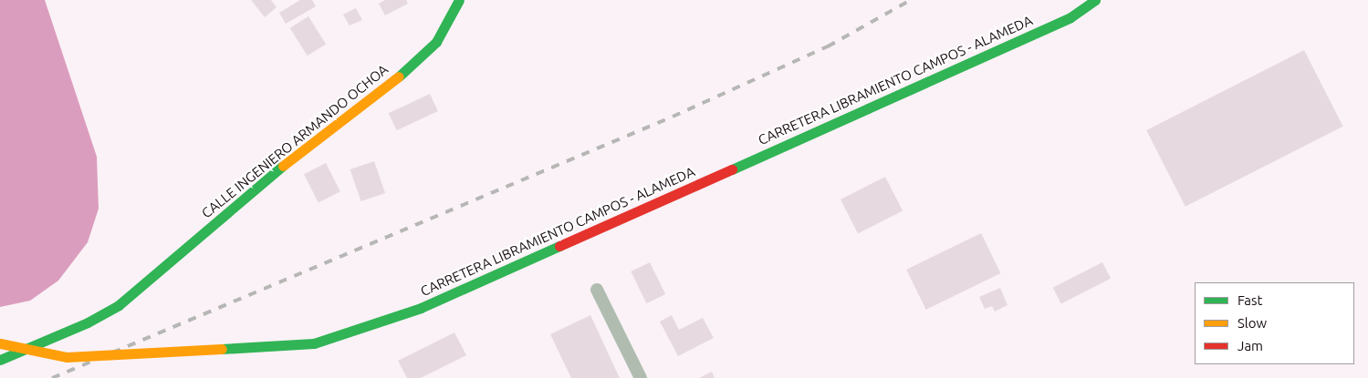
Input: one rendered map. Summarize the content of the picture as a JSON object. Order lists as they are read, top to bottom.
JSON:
{
  "streets": {
    "main road": ["CARRETERA LIBRAMIENTO CAMPOS - ALAMEDA", "CALLE INGENIERO ARMANDO OCHOA"]
  },
  "legend": ["Fast", "Slow", "Jam"]
}
